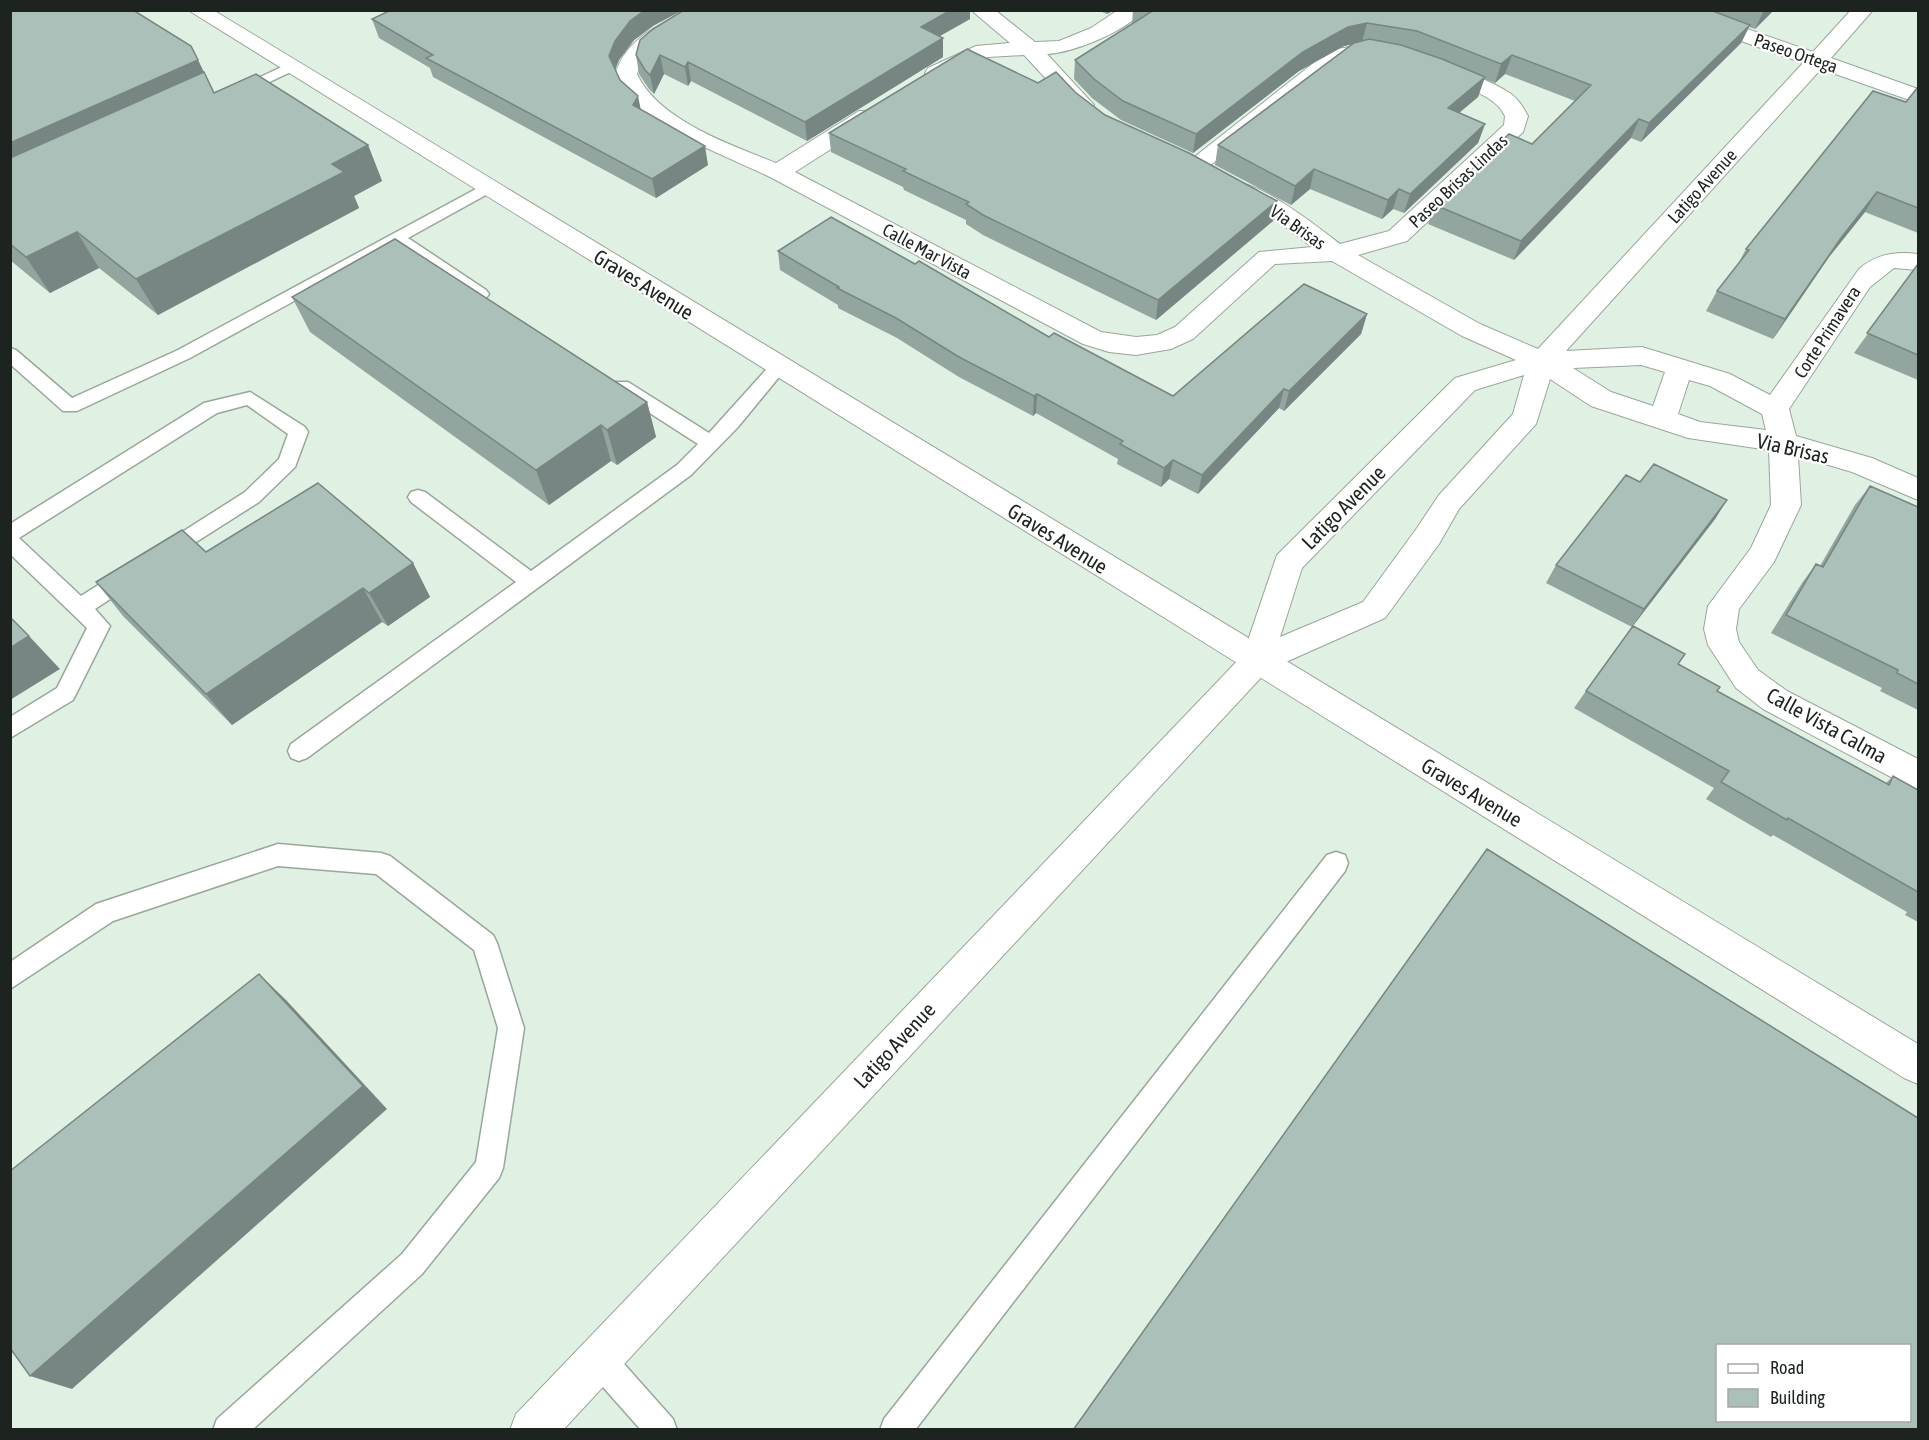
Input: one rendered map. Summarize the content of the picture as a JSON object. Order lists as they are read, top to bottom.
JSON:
{
  "streets": {
    "street": [
      "Paseo Ortega",
      "Paseo Brisas Lindas",
      "Latigo Avenue",
      "Via Brisas",
      "Calle Mar Vista",
      "Graves Avenue",
      "Corte Primavera",
      "Calle Vista Calma"
    ]
  },
  "crossings": [
    ["Paseo Ortega", "Latigo Avenue"],
    ["Paseo Brisas Lindas", "Via Brisas"],
    ["Paseo Brisas Lindas", "Calle Mar Vista"],
    ["Latigo Avenue", "Via Brisas"],
    ["Latigo Avenue", "Graves Avenue"],
    ["Via Brisas", "Calle Mar Vista"],
    ["Via Brisas", "Corte Primavera"],
    ["Via Brisas", "Calle Vista Calma"]
  ],
  "legend": ["Road", "Building"]
}
